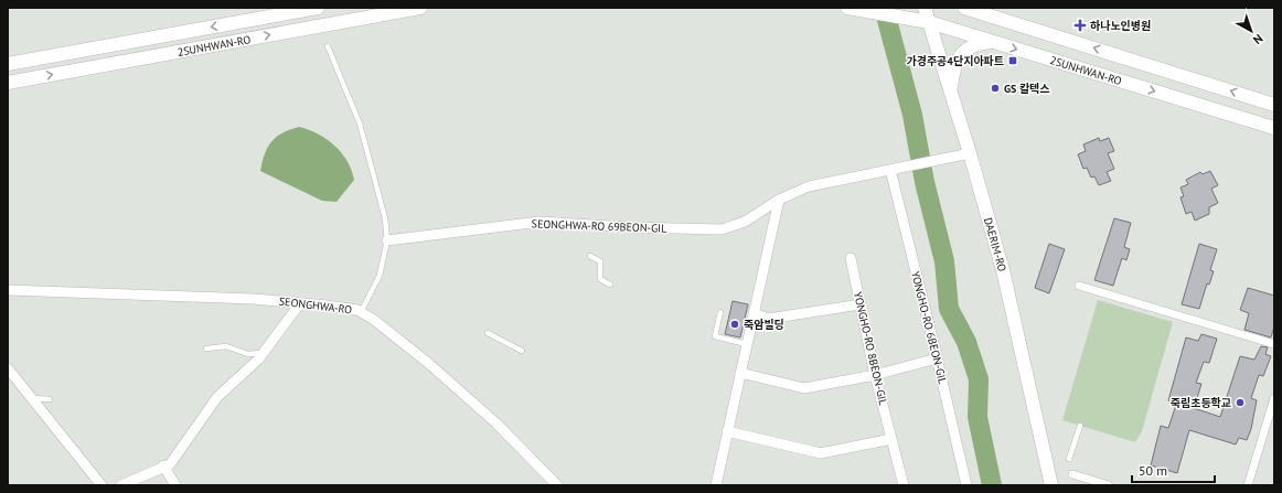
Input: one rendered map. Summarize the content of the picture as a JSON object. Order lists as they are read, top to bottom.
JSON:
{
  "streets": {
    "street": [
      "2SUNHWAN-RO",
      "SEONGHWA-RO 69BEON-GIL",
      "DAERIM-RO",
      "SEONGHWA-RO",
      "YONGHO-RO 6BEON-GIL",
      "YONGHO-RO 8BEON-GIL"
    ]
  },
  "crossings": [
    ["2SUNHWAN-RO", "DAERIM-RO"],
    ["SEONGHWA-RO 69BEON-GIL", "DAERIM-RO"],
    ["SEONGHWA-RO 69BEON-GIL", "YONGHO-RO 6BEON-GIL"]
  ],
  "places": {
    "health": ["하나노인병원"],
    "transit": ["가경주공4단지아파트"],
    "other": ["GS 칼텍스", "죽암빌딩", "죽림초등학교"]
  },
  "scale_bar": "50 m",
  "north": "bottom right"
}
